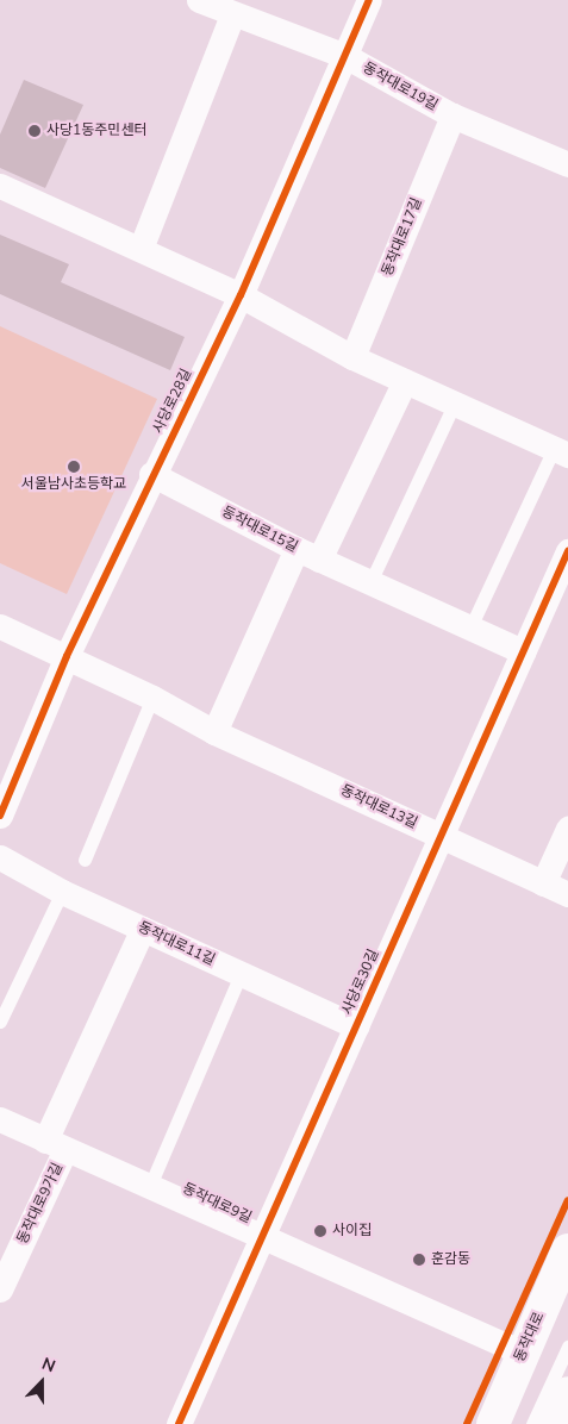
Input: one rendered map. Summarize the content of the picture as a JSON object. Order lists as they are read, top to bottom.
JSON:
{
  "streets": {
    "main road": ["동작대로"],
    "street": [
      "동작대로19길",
      "동작대로17길",
      "사당로28길",
      "동작대로15길",
      "동작대로13길",
      "동작대로11길",
      "사당로30길",
      "동작대로9가길",
      "동작대로9길"
    ]
  },
  "crossings": [
    ["동작대로19길", "동작대로17길"],
    ["동작대로19길", "사당로28길"],
    ["사당로28길", "동작대로15길"],
    ["사당로28길", "동작대로13길"],
    ["동작대로15길", "사당로30길"],
    ["동작대로13길", "사당로30길"],
    ["동작대로11길", "사당로30길"],
    ["사당로30길", "동작대로9길"],
    ["동작대로9가길", "동작대로9길"],
    ["동작대로9길", "동작대로"]
  ],
  "places": [
    "사당1동주민센터",
    "서울남사초등학교",
    "사이집",
    "훈감동"
  ],
  "north": "top"
}
